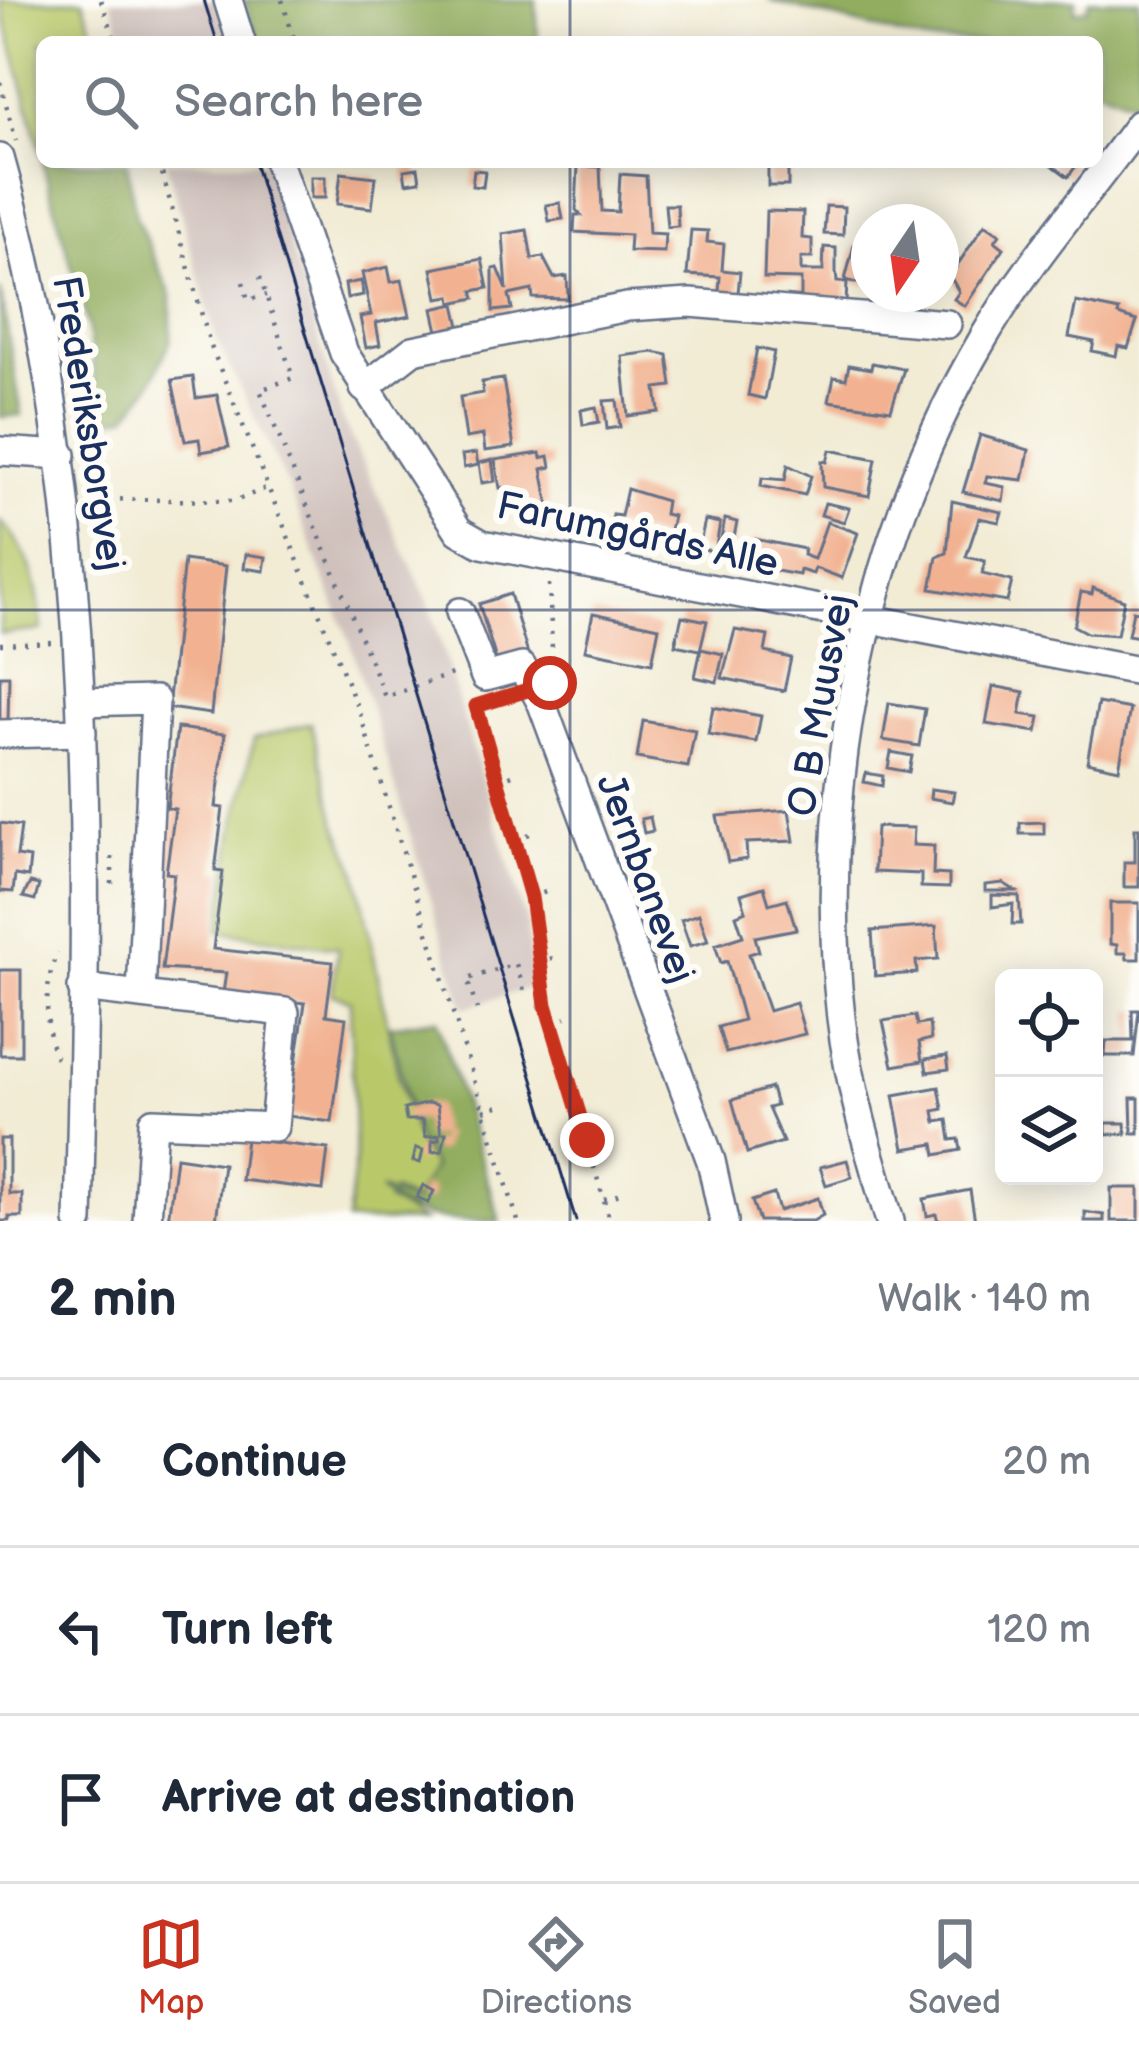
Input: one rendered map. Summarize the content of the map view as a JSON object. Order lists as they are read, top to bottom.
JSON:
{
  "streets": {
    "street": [
      "Frederiksborgvej",
      "Farumgårds Alle",
      "O B Muusvej",
      "Jernbanevej"
    ]
  },
  "crossings": [
    ["Farumgårds Alle", "O B Muusvej"]
  ],
  "north": "bottom",
  "page": {
    "search": "Search here",
    "heading": ["2 min", "Walk · 140 m"],
    "list": [
      ["Continue", "20 m"],
      ["Turn left", "120 m"],
      "Arrive at destination"
    ],
    "nav": ["Map", "Directions", "Saved"]
  }
}
